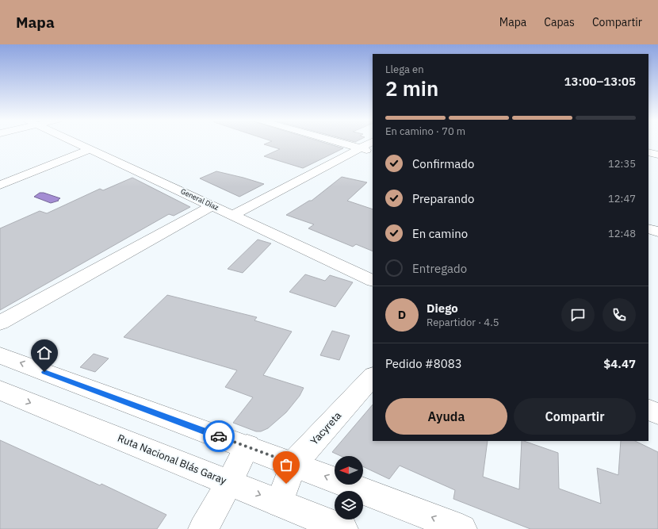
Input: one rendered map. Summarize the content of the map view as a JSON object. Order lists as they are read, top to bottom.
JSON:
{
  "streets": {
    "main road": ["General Díaz", "Yacyreta", "Ruta Nacional Blás Garay"]
  },
  "crossings": [
    ["Yacyreta", "Ruta Nacional Blás Garay"]
  ],
  "north": "left",
  "page": {
    "header": "Mapa",
    "nav": ["Mapa", "Capas", "Compartir"],
    "heading": ["2 min", "Llega en", "13:00–13:05"],
    "panel": [
      "Diego",
      "Repartidor · 4.5",
      "Pedido #8083",
      "$4.47"
    ],
    "bar": "En camino · 70 m",
    "list": [
      ["Confirmado", "12:35"],
      ["Preparando", "12:47"],
      ["En camino", "12:48"],
      "Entregado"
    ],
    "round": "D",
    "buttons": ["Ayuda", "Compartir"]
  }
}
